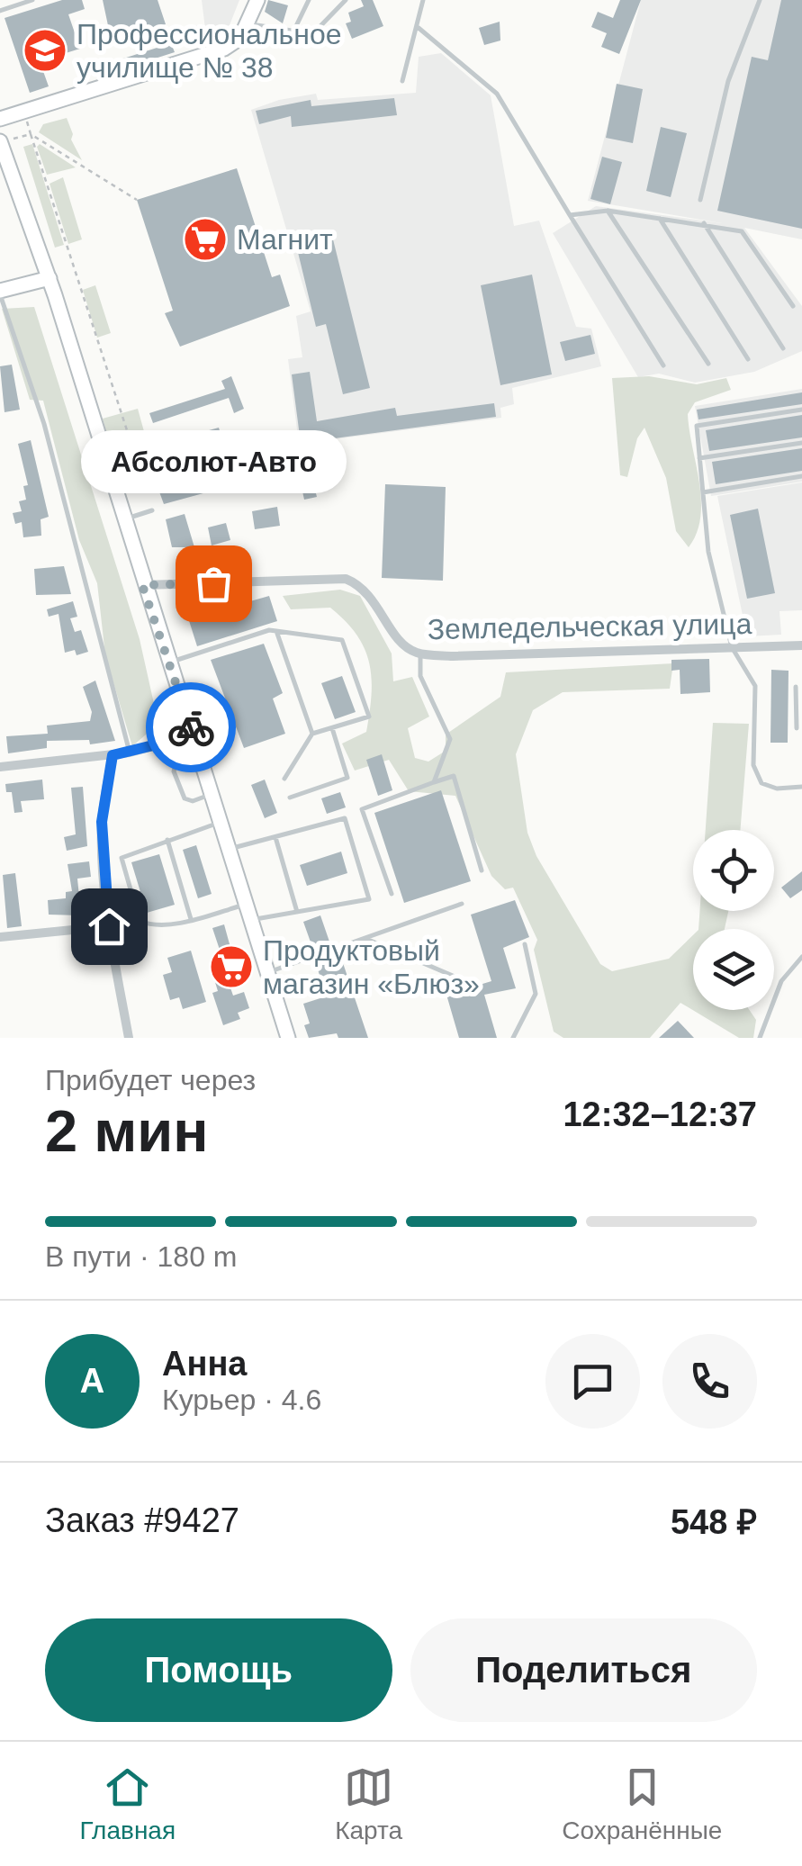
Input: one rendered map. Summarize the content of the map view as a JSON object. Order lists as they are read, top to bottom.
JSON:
{
  "streets": {
    "street": ["Земледельческая улица"]
  },
  "places": {
    "school or university": ["Профессиональное училище № 38"],
    "supermarket": ["Магнит", "Продуктовый магазин «Блюз»"],
    "other": ["Абсолют-Авто"]
  },
  "page": {
    "bubble": "Абсолют-Авто",
    "heading": ["2 мин", "Прибудет через", "12:32–12:37"],
    "panel": [
      "Анна",
      "Курьер · 4.6",
      "Заказ #9427",
      "548 ₽"
    ],
    "bar": "В пути · 180 m",
    "round": "А",
    "buttons": ["Помощь", "Поделиться"],
    "tabs": ["Главная", "Карта", "Сохранённые"]
  }
}
